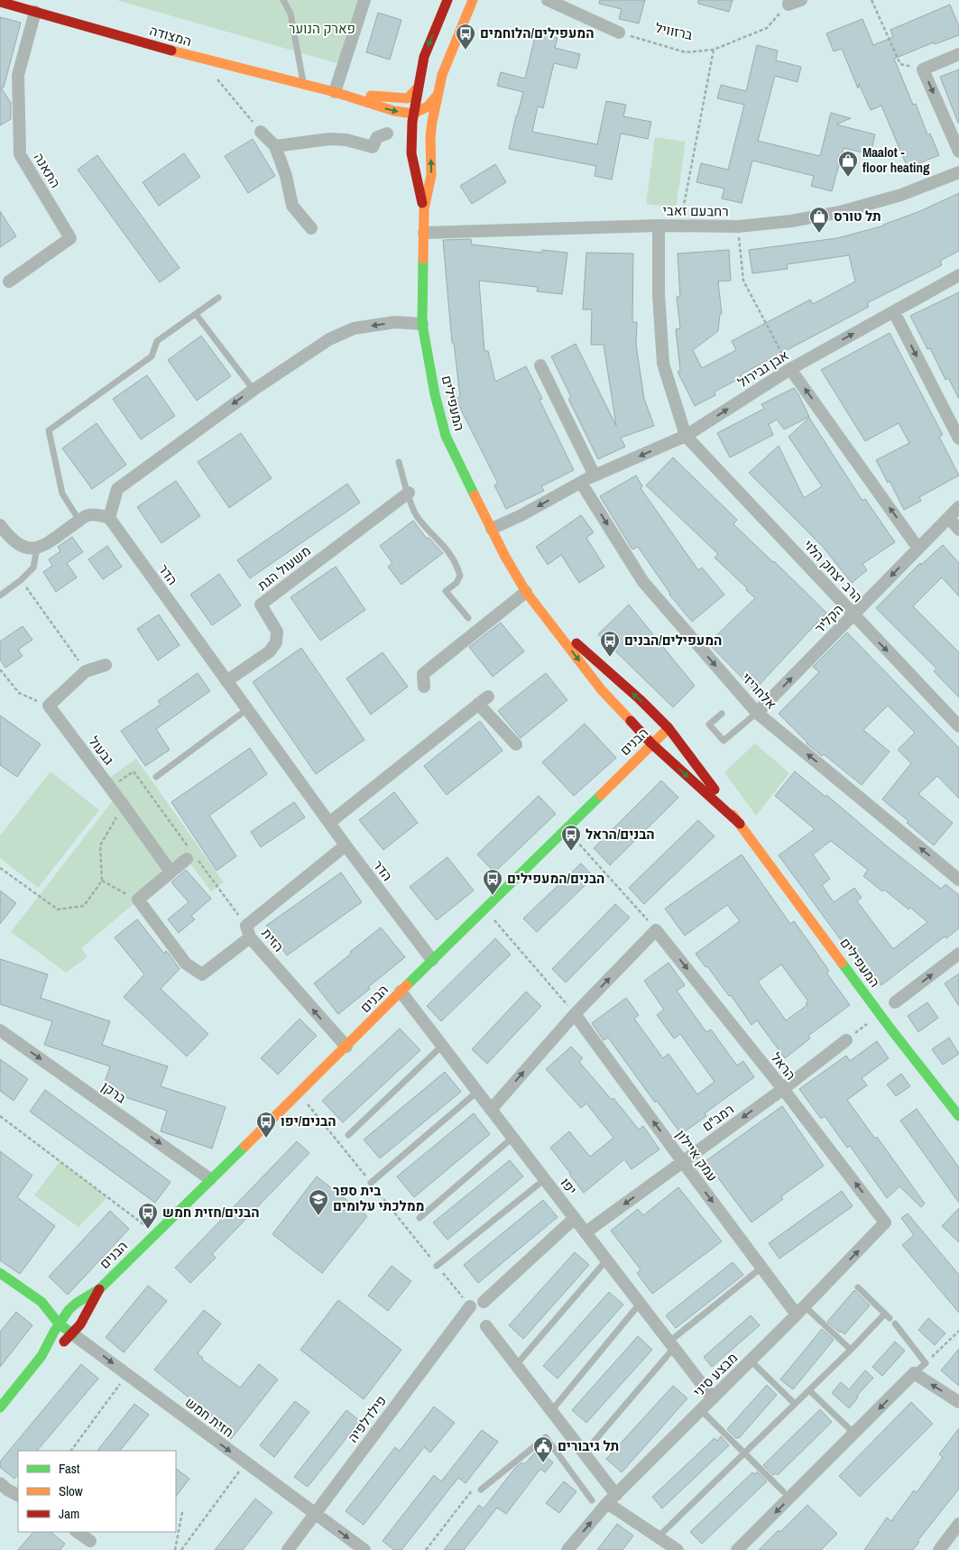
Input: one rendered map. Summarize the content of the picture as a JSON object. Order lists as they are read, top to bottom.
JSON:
{
  "streets": {
    "street": [
      "המצודה",
      "התאנה",
      "רחבעם זאבי",
      "אבן גבירול",
      "המעפילים",
      "משעול הגת",
      "הרב יצחק הלוי",
      "הדר",
      "הקליר",
      "אלחריזי",
      "הבנים",
      "גבעול",
      "הזית",
      "הראל",
      "ברקן",
      "רמב\"ם",
      "עמק איילון",
      "יפו",
      "מבצע סיני",
      "חזית חמש",
      "פילדלפיה"
    ],
    "path": ["ברזוויל"]
  },
  "crossings": [
    ["המצודה", "התאנה"],
    ["המצודה", "המעפילים"],
    ["רחבעם זאבי", "המעפילים"],
    ["אבן גבירול", "המעפילים"],
    ["אבן גבירול", "הרב יצחק הלוי"],
    ["אבן גבירול", "אלחריזי"],
    ["המעפילים", "הבנים"],
    ["משעול הגת", "הדר"],
    ["הרב יצחק הלוי", "הקליר"],
    ["הדר", "הבנים"],
    ["הדר", "הזית"],
    ["הקליר", "אלחריזי"],
    ["הבנים", "הזית"],
    ["הבנים", "ברקן"],
    ["הבנים", "יפו"],
    ["הבנים", "חזית חמש"],
    ["הראל", "רמב\"ם"],
    ["הראל", "מבצע סיני"],
    ["רמב\"ם", "עמק איילון"],
    ["רמב\"ם", "יפו"],
    ["עמק איילון", "מבצע סיני"],
    ["יפו", "מבצע סיני"],
    ["חזית חמש", "פילדלפיה"]
  ],
  "one_way": [
    "הרב יצחק הלוי",
    "הזית",
    "ברקן",
    "רמב\"ם",
    "מבצע סיני",
    "חזית חמש"
  ],
  "parks": ["פארק הנוער"],
  "places": {
    "bus stop": [
      "המעפילים/הלוחמים",
      "המעפילים/הבנים",
      "הבנים/הראל",
      "הבנים/המעפילים",
      "הבנים/יפו",
      "הבנים/חזית חמש"
    ],
    "shop": ["Maalot - floor heating", "תל טורס"],
    "school or university": ["בית ספר ממלכתי עלומים"],
    "public building": ["תל גיבורים"]
  },
  "legend": ["Fast", "Slow", "Jam"]
}
